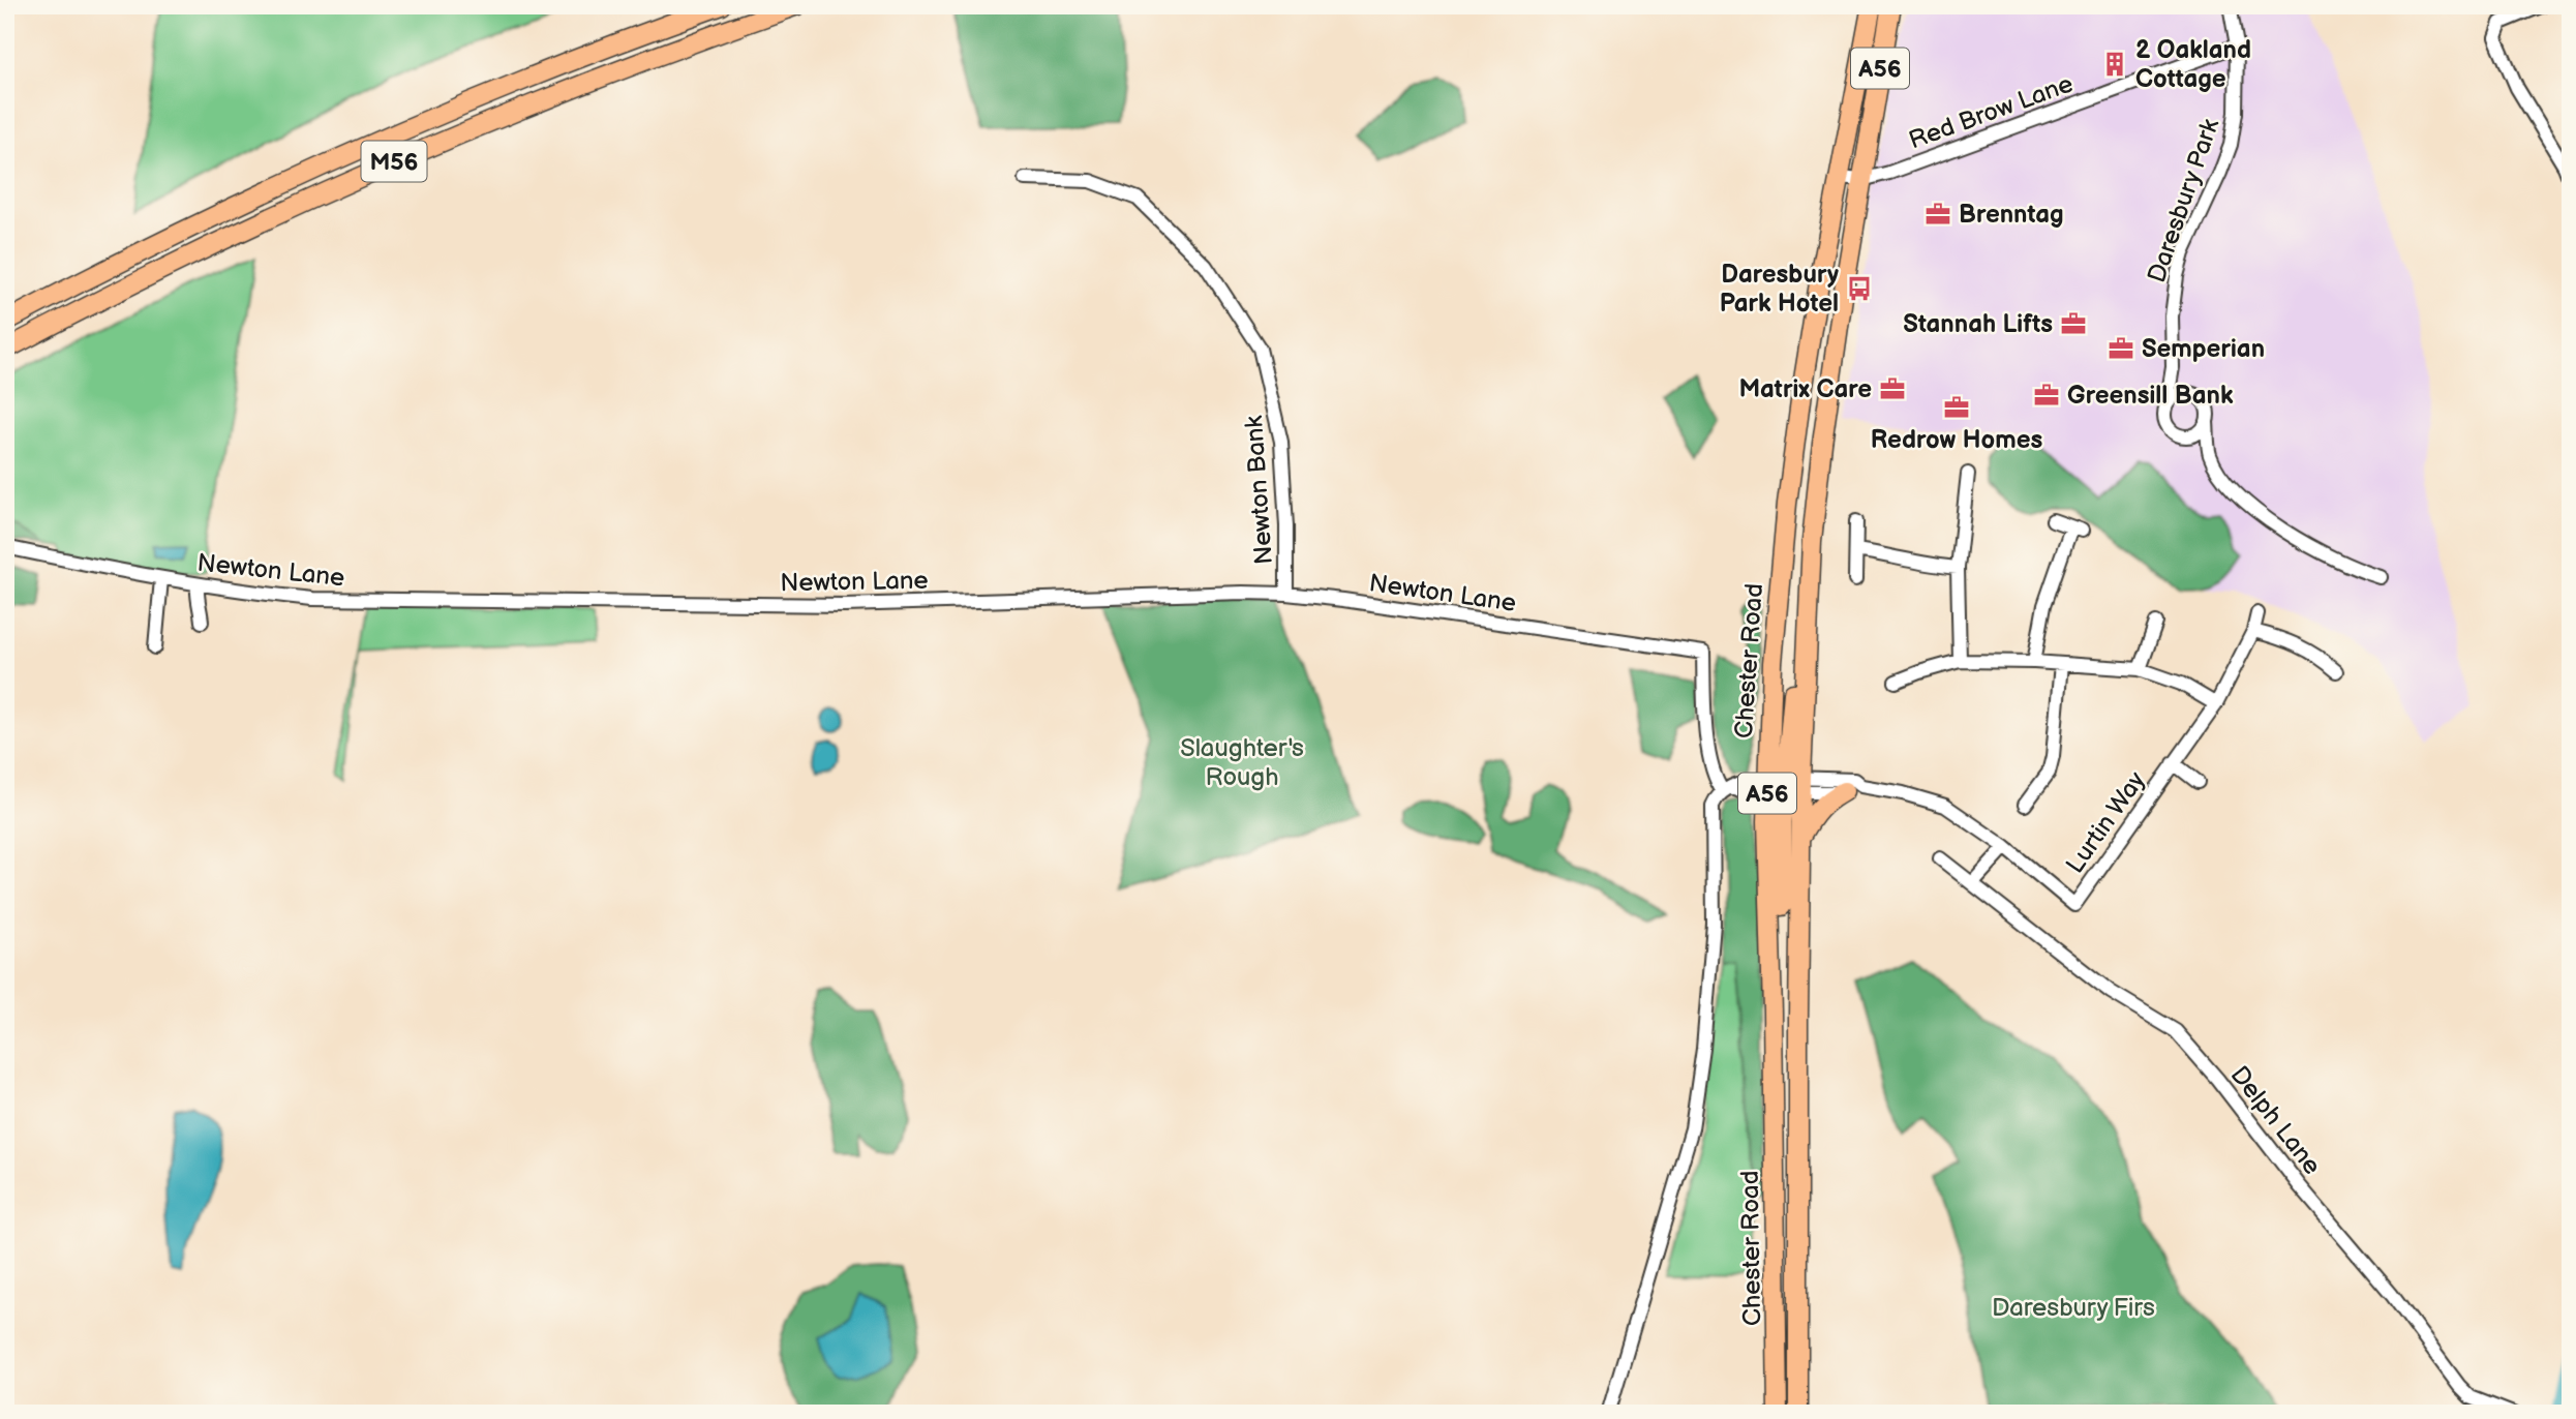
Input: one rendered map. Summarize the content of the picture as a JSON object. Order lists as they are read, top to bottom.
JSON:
{
  "streets": {
    "highway": ["A56", "M56", "Chester Road"],
    "street": [
      "Red Brow Lane",
      "Daresbury Park",
      "Newton Bank",
      "Newton Lane",
      "Lurtin Way",
      "Delph Lane"
    ]
  },
  "crossings": [
    ["Red Brow Lane", "Daresbury Park"],
    ["Red Brow Lane", "Chester Road"],
    ["Newton Bank", "Newton Lane"],
    ["Newton Lane", "Chester Road"]
  ],
  "parks": ["Slaughter's Rough", "Daresbury Firs"],
  "places": {
    "building": ["2 Oakland Cottage"],
    "office": [
      "Brenntag",
      "Stannah Lifts",
      "Semperian",
      "Matrix Care",
      "Greensill Bank",
      "Redrow Homes"
    ],
    "bus stop": ["Daresbury Park Hotel"]
  }
}
